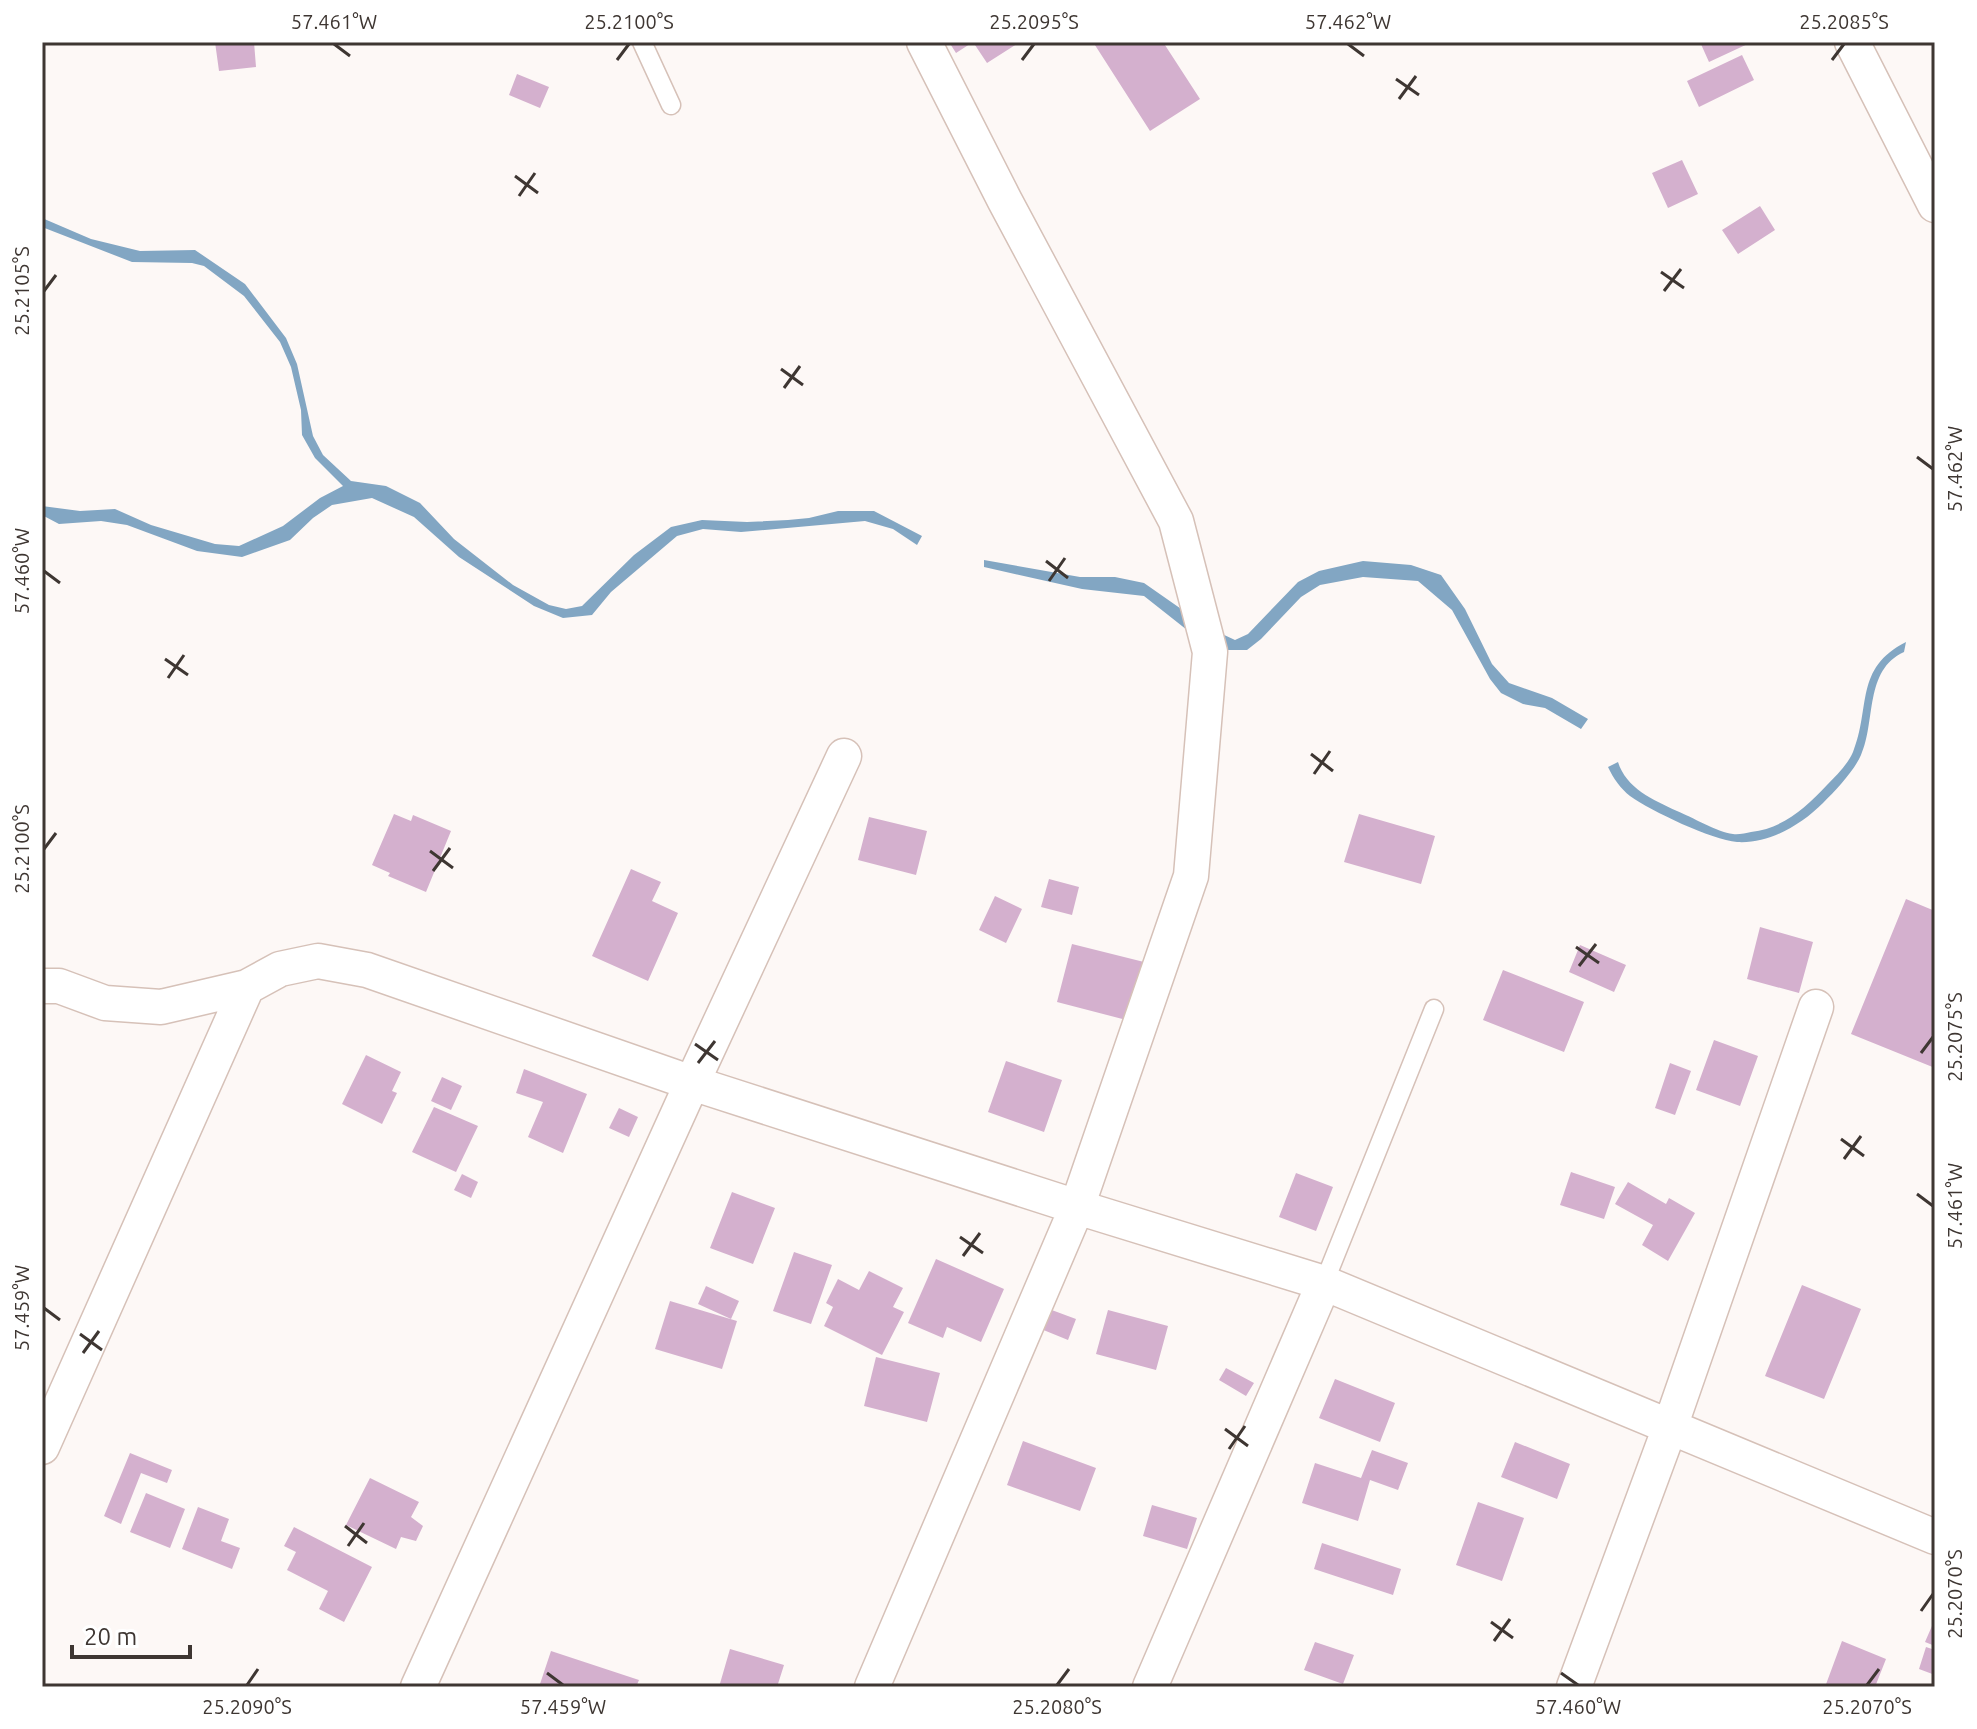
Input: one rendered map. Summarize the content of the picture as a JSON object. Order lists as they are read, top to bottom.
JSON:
{
  "scale_bar": "20 m",
  "coordinates": [
    "57.461°W",
    "25.2100°S",
    "25.2095°S",
    "57.462°W",
    "25.2085°S",
    "25.2105°S",
    "57.460°W",
    "25.2075°S",
    "57.459°W",
    "25.2070°S",
    "25.2090°S",
    "25.2080°S"
  ]
}
